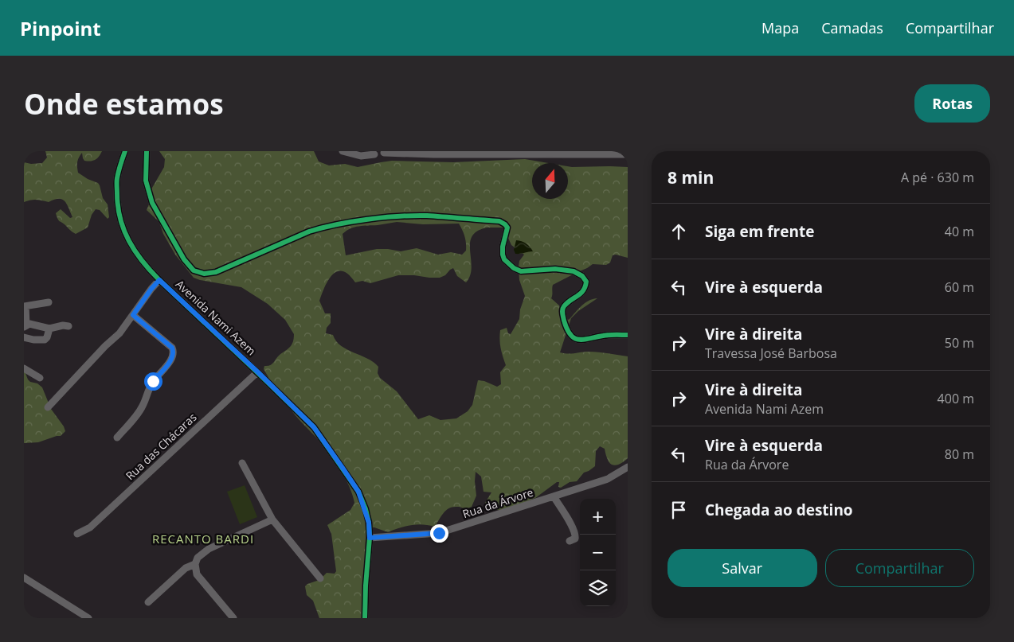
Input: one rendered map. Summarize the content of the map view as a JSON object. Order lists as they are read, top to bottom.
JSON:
{
  "streets": {
    "street": ["Avenida Nami Azem", "Rua das Chácaras", "Rua da Árvore"]
  },
  "crossings": [
    ["Avenida Nami Azem", "Rua das Chácaras"],
    ["Avenida Nami Azem", "Rua da Árvore"]
  ],
  "districts": ["RECANTO BARDI"],
  "north": "top",
  "page": {
    "header": "Pinpoint",
    "nav": ["Mapa", "Camadas", "Compartilhar"],
    "buttons": [
      "Rotas",
      ["Salvar", "Compartilhar"]
    ],
    "title": "Onde estamos",
    "heading": ["8 min", "A pé · 630 m"],
    "list": [
      ["Siga em frente", "40 m"],
      ["Vire à esquerda", "60 m"],
      ["Vire à direita", "Travessa José Barbosa", "50 m"],
      ["Vire à direita", "Avenida Nami Azem", "400 m"],
      ["Vire à esquerda", "Rua da Árvore", "80 m"],
      "Chegada ao destino"
    ],
    "map_buttons": ["+", "−"]
  }
}
